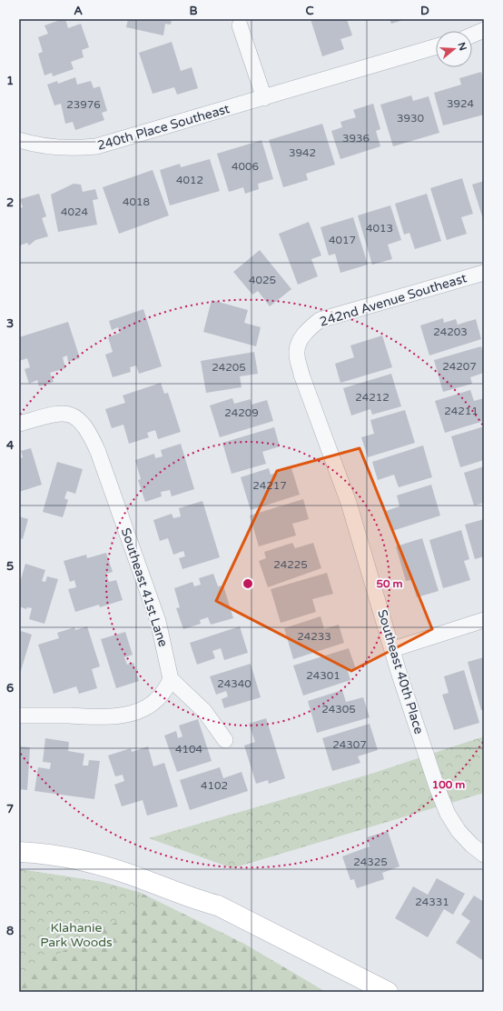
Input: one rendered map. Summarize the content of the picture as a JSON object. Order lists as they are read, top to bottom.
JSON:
{
  "streets": {
    "street": [
      "240th Place Southeast",
      "242nd Avenue Southeast",
      "Southeast 41st Lane",
      "Southeast 40th Place"
    ]
  },
  "crossings": [
    ["242nd Avenue Southeast", "Southeast 40th Place"]
  ],
  "parks": ["Klahanie Park Woods"],
  "house_numbers": [
    "3924",
    "23976",
    "3930",
    "3936",
    "3942",
    "4006",
    "4012",
    "4018",
    "4024",
    "4013",
    "4017",
    "4025",
    "24203",
    "24207",
    "24205",
    "24212",
    "24211",
    "24209",
    "24217",
    "24225",
    "24233",
    "24301",
    "24340",
    "24305",
    "24307",
    "4104",
    "4102",
    "24325",
    "24331"
  ],
  "north": "right",
  "grid": {
    "columns": [
      "A",
      "B",
      "C",
      "D"
    ],
    "rows": [
      "1",
      "2",
      "3",
      "4",
      "5",
      "6",
      "7",
      "8"
    ]
  },
  "rings": ["50 m", "100 m"]
}
